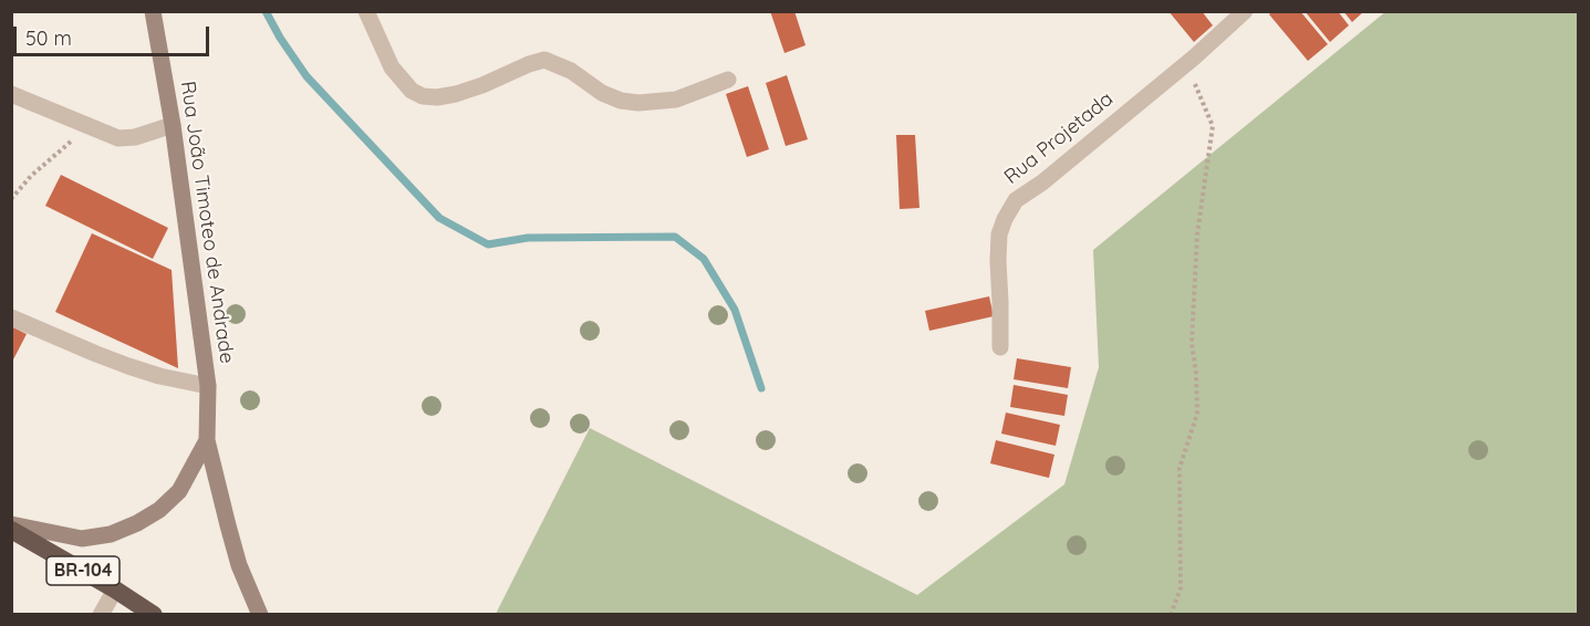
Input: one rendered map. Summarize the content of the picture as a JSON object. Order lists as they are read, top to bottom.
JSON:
{
  "streets": {
    "highway": ["BR-104"],
    "main road": ["Rua João Timoteo de Andrade"],
    "street": ["Rua Projetada"]
  },
  "scale_bar": "50 m"
}
